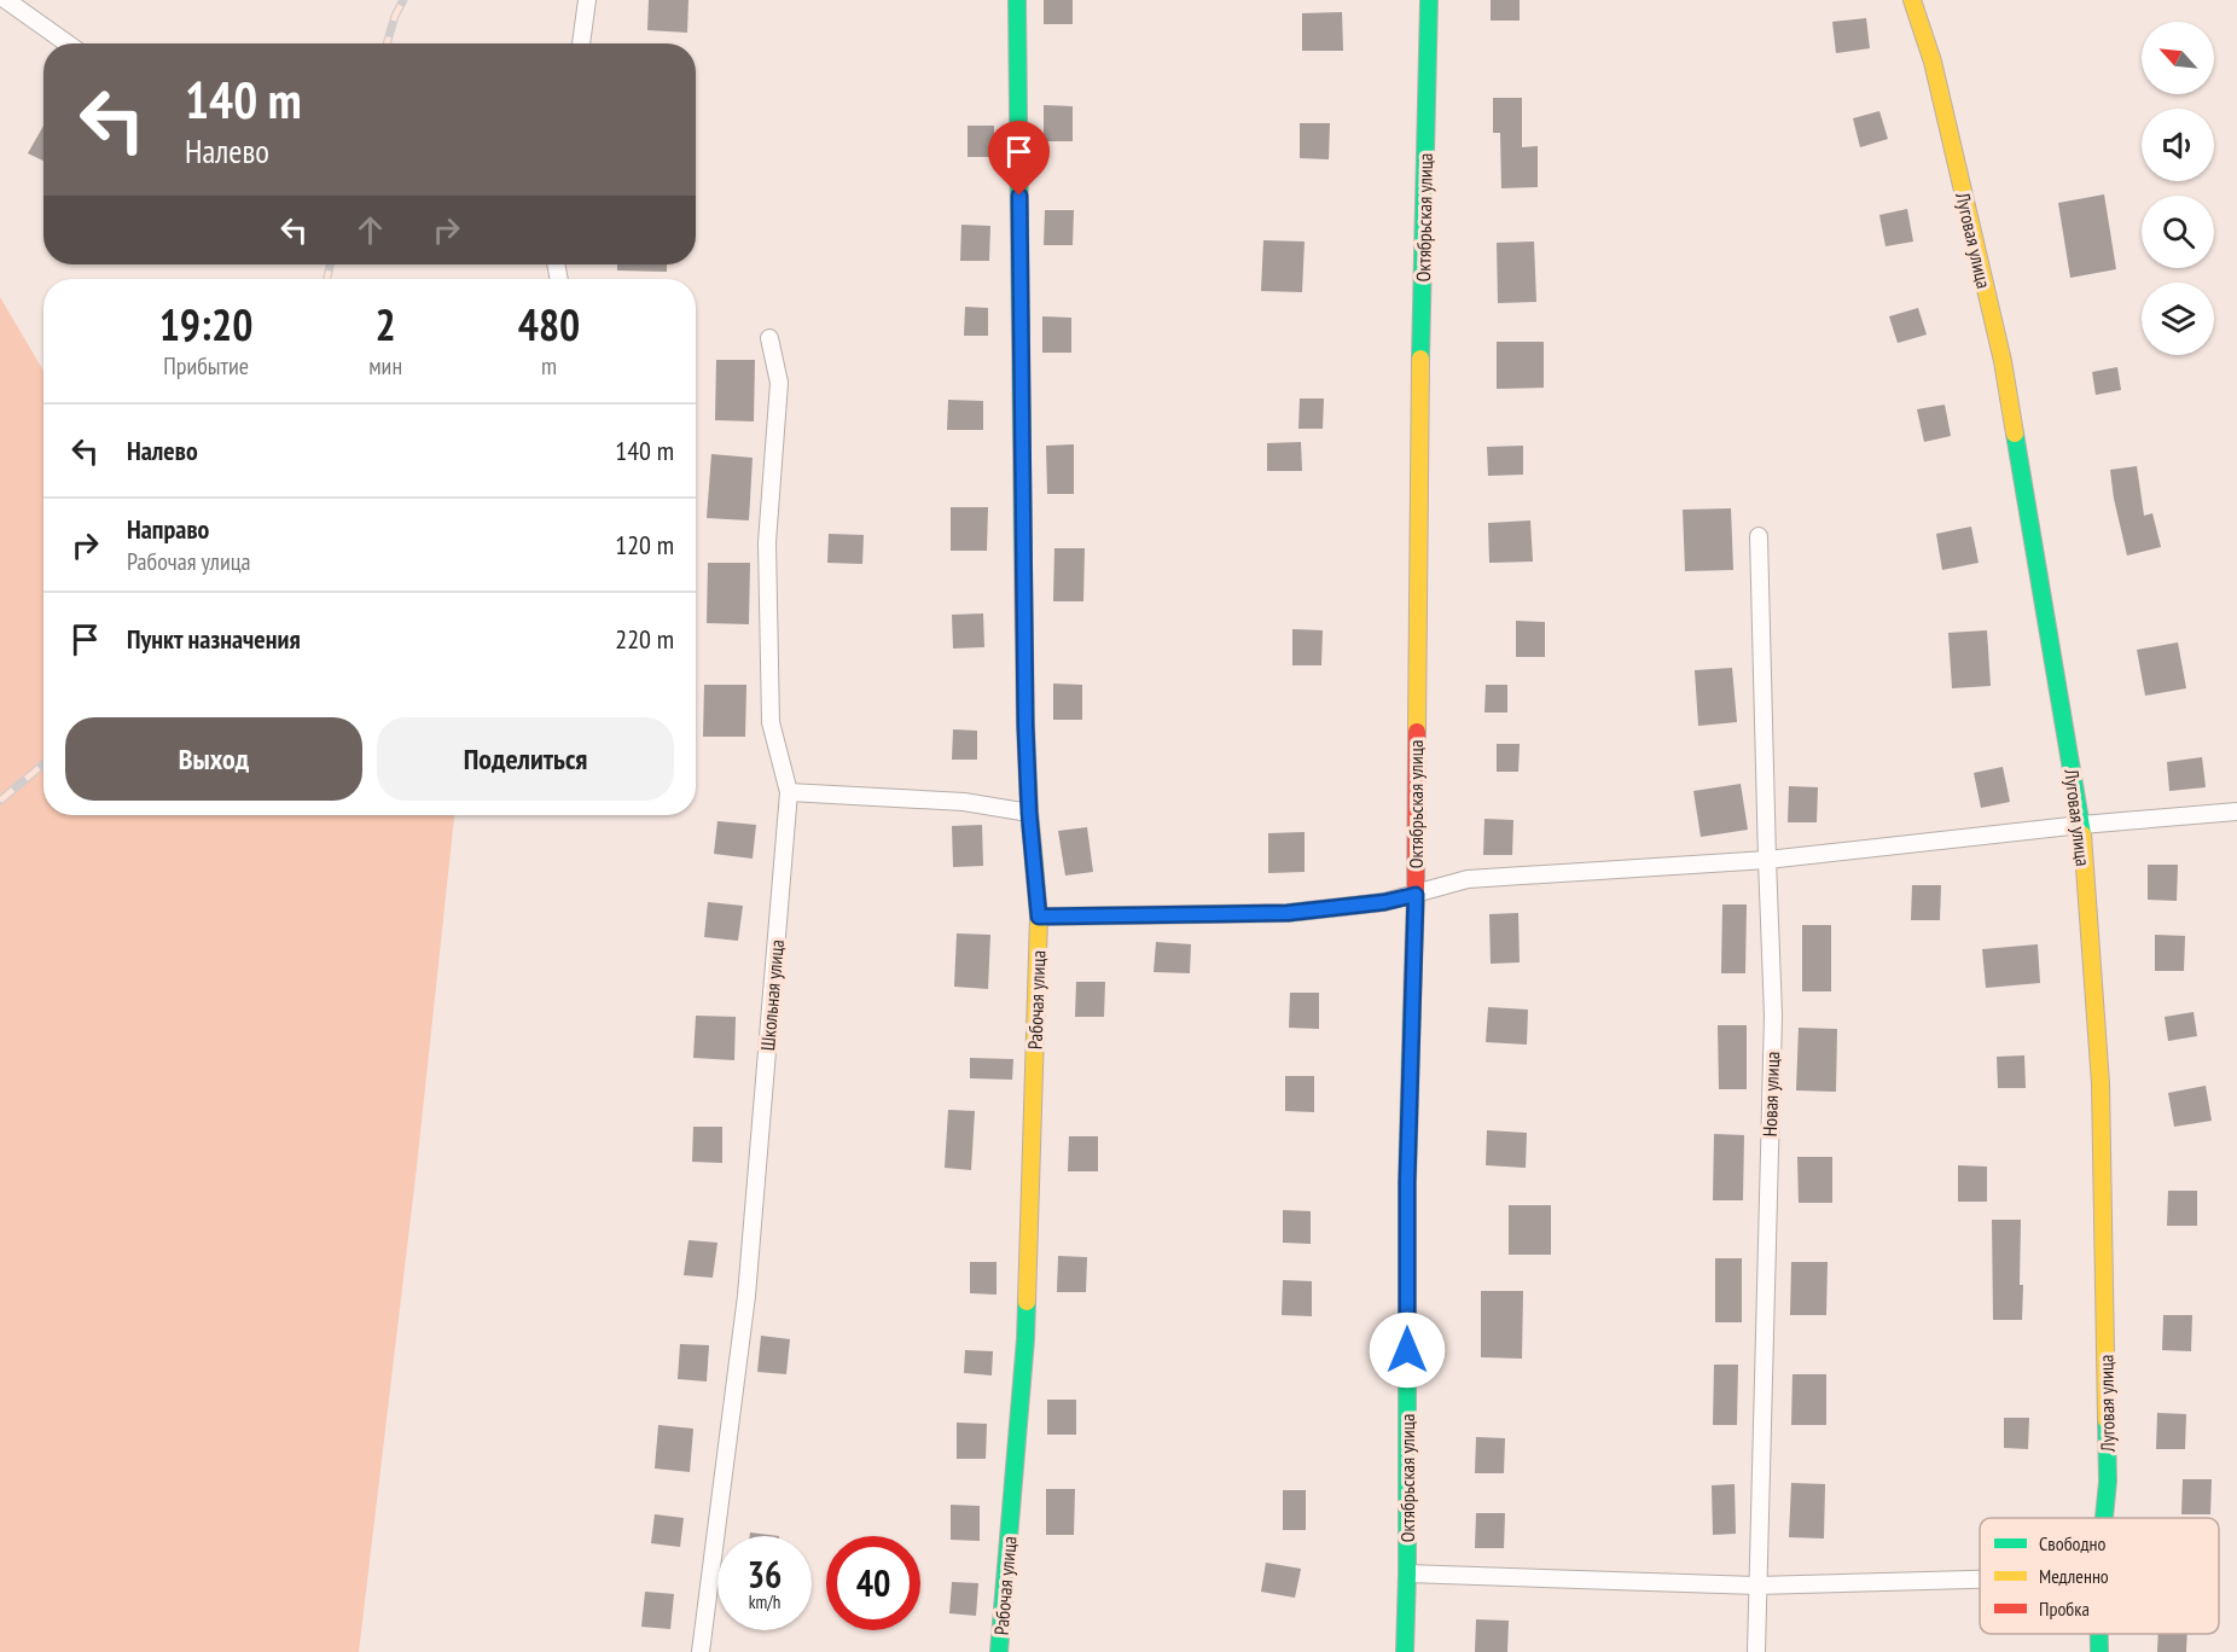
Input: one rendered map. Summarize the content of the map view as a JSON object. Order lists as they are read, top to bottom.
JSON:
{
  "streets": {
    "street": [
      "Октябрьская улица",
      "Луговая улица",
      "Школьная улица",
      "Рабочая улица",
      "Новая улица"
    ]
  },
  "legend": ["Свободно", "Медленно", "Пробка"],
  "north": "top left",
  "page": {
    "turn": ["140 m", "Налево"],
    "eta": [
      "19:20",
      "Прибытие",
      "2",
      "мин",
      "480",
      "m"
    ],
    "list": [
      {
        "name": "Налево",
        "value": "140 m"
      },
      {
        "name": "Направо",
        "note": "Рабочая улица",
        "value": "120 m"
      },
      {
        "name": "Пункт назначения",
        "value": "220 m"
      }
    ],
    "buttons": ["Выход", "Поделиться"],
    "speed": "36 km/h",
    "limit": "40"
  }
}
